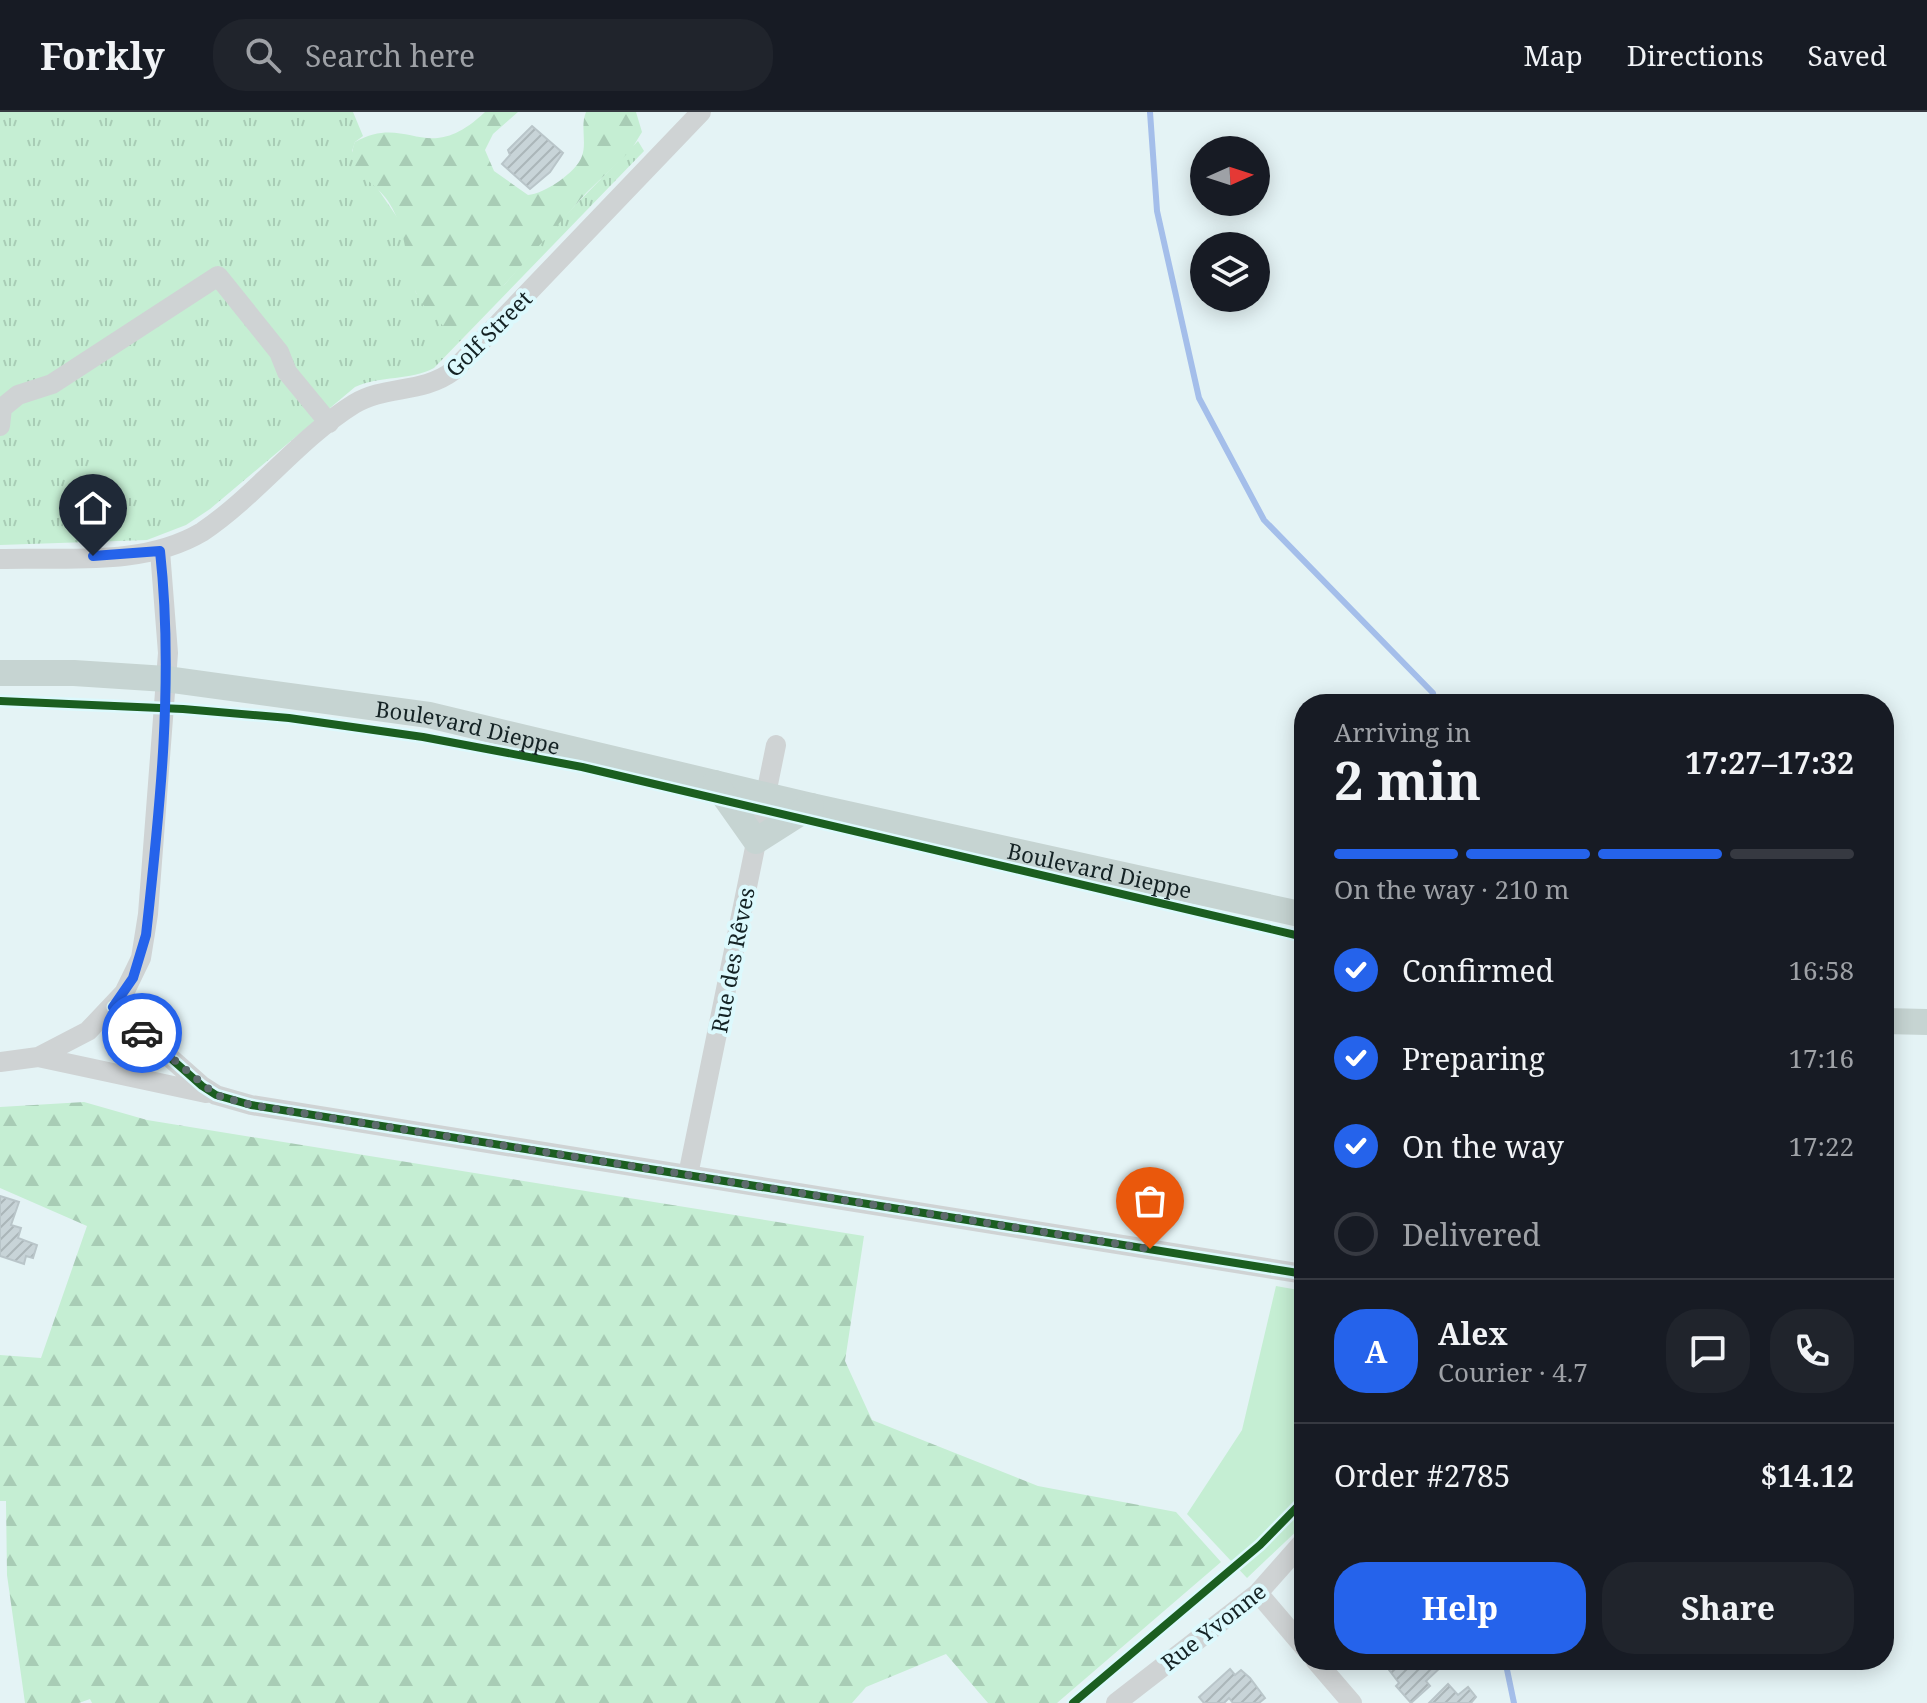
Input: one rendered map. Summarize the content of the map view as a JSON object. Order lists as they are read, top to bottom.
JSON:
{
  "streets": {
    "main road": ["Boulevard Dieppe"],
    "street": ["Golf Street", "Rue des Rêves", "Rue Yvonne"]
  },
  "crossings": [
    ["Boulevard Dieppe", "Rue des Rêves"]
  ],
  "north": "right",
  "page": {
    "header": "Forkly",
    "search": "Search here",
    "nav": ["Map", "Directions", "Saved"],
    "heading": ["2 min", "Arriving in", "17:27–17:32"],
    "panel": [
      "Alex",
      "Courier · 4.7",
      "Order #2785",
      "$14.12"
    ],
    "bar": "On the way · 210 m",
    "list": [
      ["Confirmed", "16:58"],
      ["Preparing", "17:16"],
      ["On the way", "17:22"],
      "Delivered"
    ],
    "round": "A",
    "buttons": ["Help", "Share"]
  }
}
